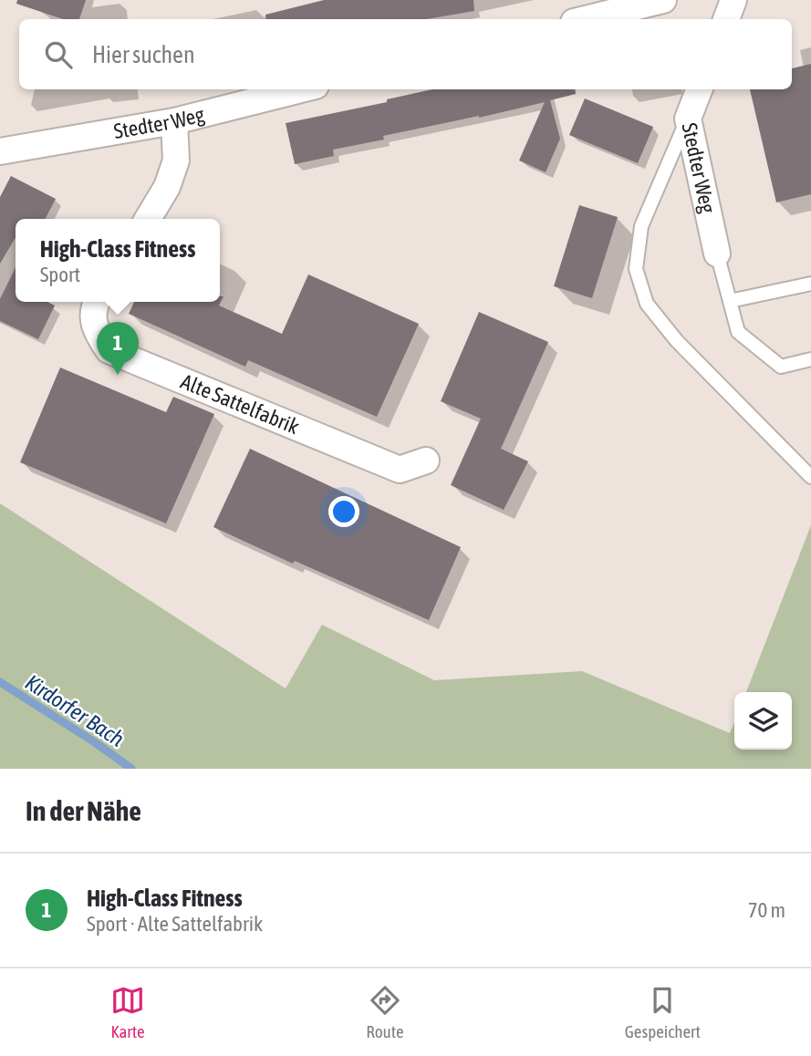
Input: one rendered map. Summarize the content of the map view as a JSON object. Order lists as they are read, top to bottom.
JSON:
{
  "streets": {
    "street": ["Stedter Weg", "Alte Sattelfabrik"]
  },
  "water": ["Kirdorfer Bach"],
  "page": {
    "search": "Hier suchen",
    "popup": ["High-Class Fitness", "Sport"],
    "pins": "1",
    "heading": "In der Nähe",
    "list": [
      {
        "mark": "1",
        "name": "High-Class Fitness",
        "note": "Sport · Alte Sattelfabrik",
        "value": "70 m"
      }
    ],
    "nav": ["Karte", "Route", "Gespeichert"]
  }
}
